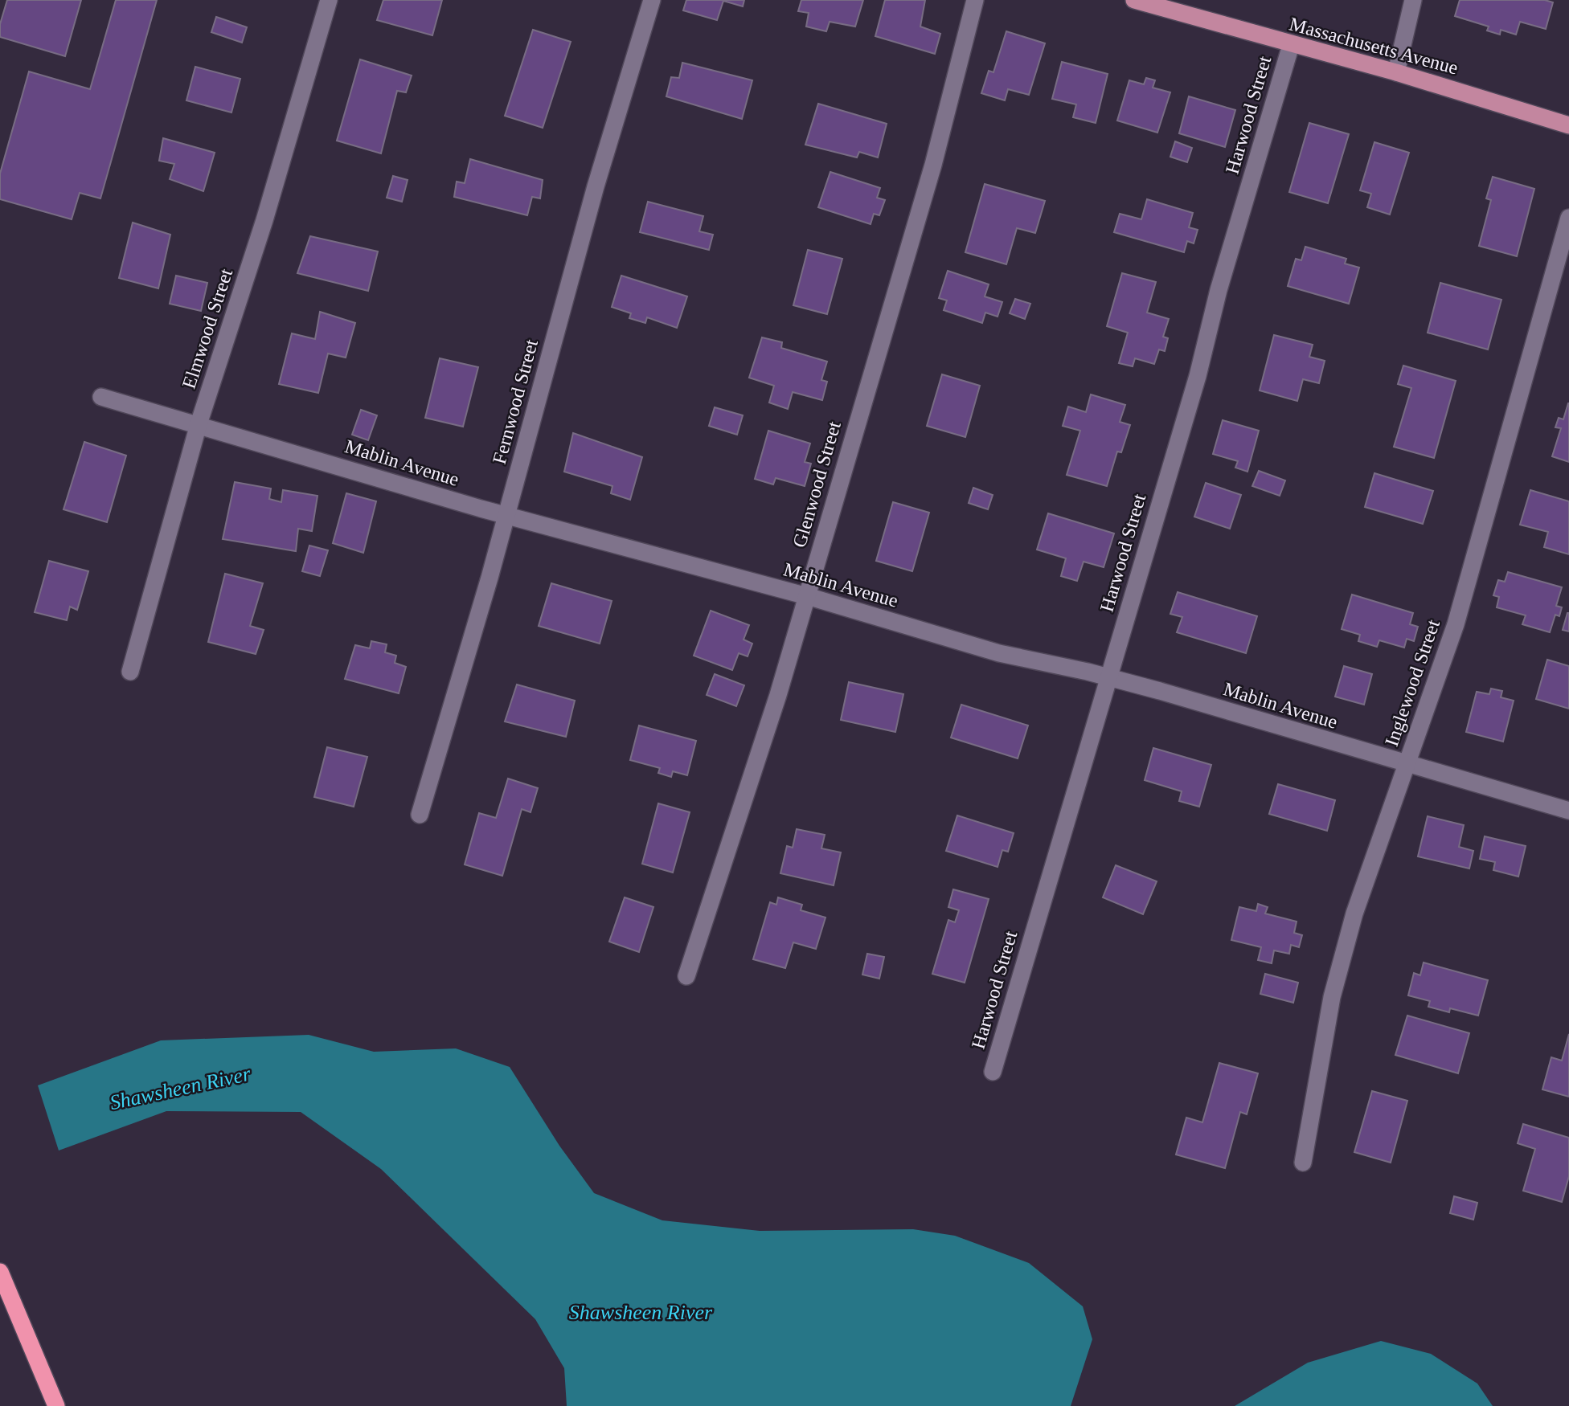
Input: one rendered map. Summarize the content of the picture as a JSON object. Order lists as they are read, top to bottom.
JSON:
{
  "streets": {
    "main road": ["Massachusetts Avenue"],
    "street": [
      "Harwood Street",
      "Elmwood Street",
      "Fernwood Street",
      "Mablin Avenue",
      "Glenwood Street",
      "Inglewood Street"
    ]
  },
  "crossings": [
    ["Massachusetts Avenue", "Harwood Street"],
    ["Harwood Street", "Mablin Avenue"],
    ["Elmwood Street", "Mablin Avenue"],
    ["Fernwood Street", "Mablin Avenue"],
    ["Mablin Avenue", "Glenwood Street"],
    ["Mablin Avenue", "Inglewood Street"]
  ],
  "water": ["Shawsheen River"]
}
